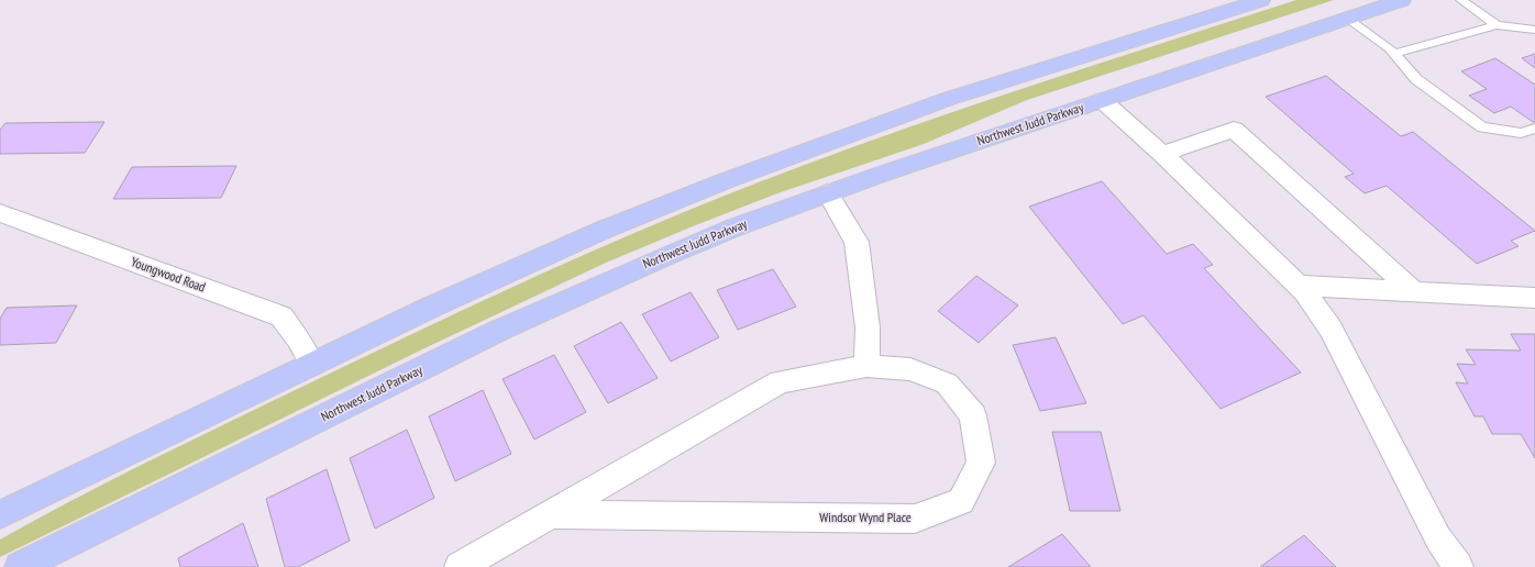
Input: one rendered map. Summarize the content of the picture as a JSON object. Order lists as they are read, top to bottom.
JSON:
{
  "streets": {
    "highway": ["Northwest Judd Parkway"],
    "street": ["Youngwood Road", "Windsor Wynd Place"]
  }
}
